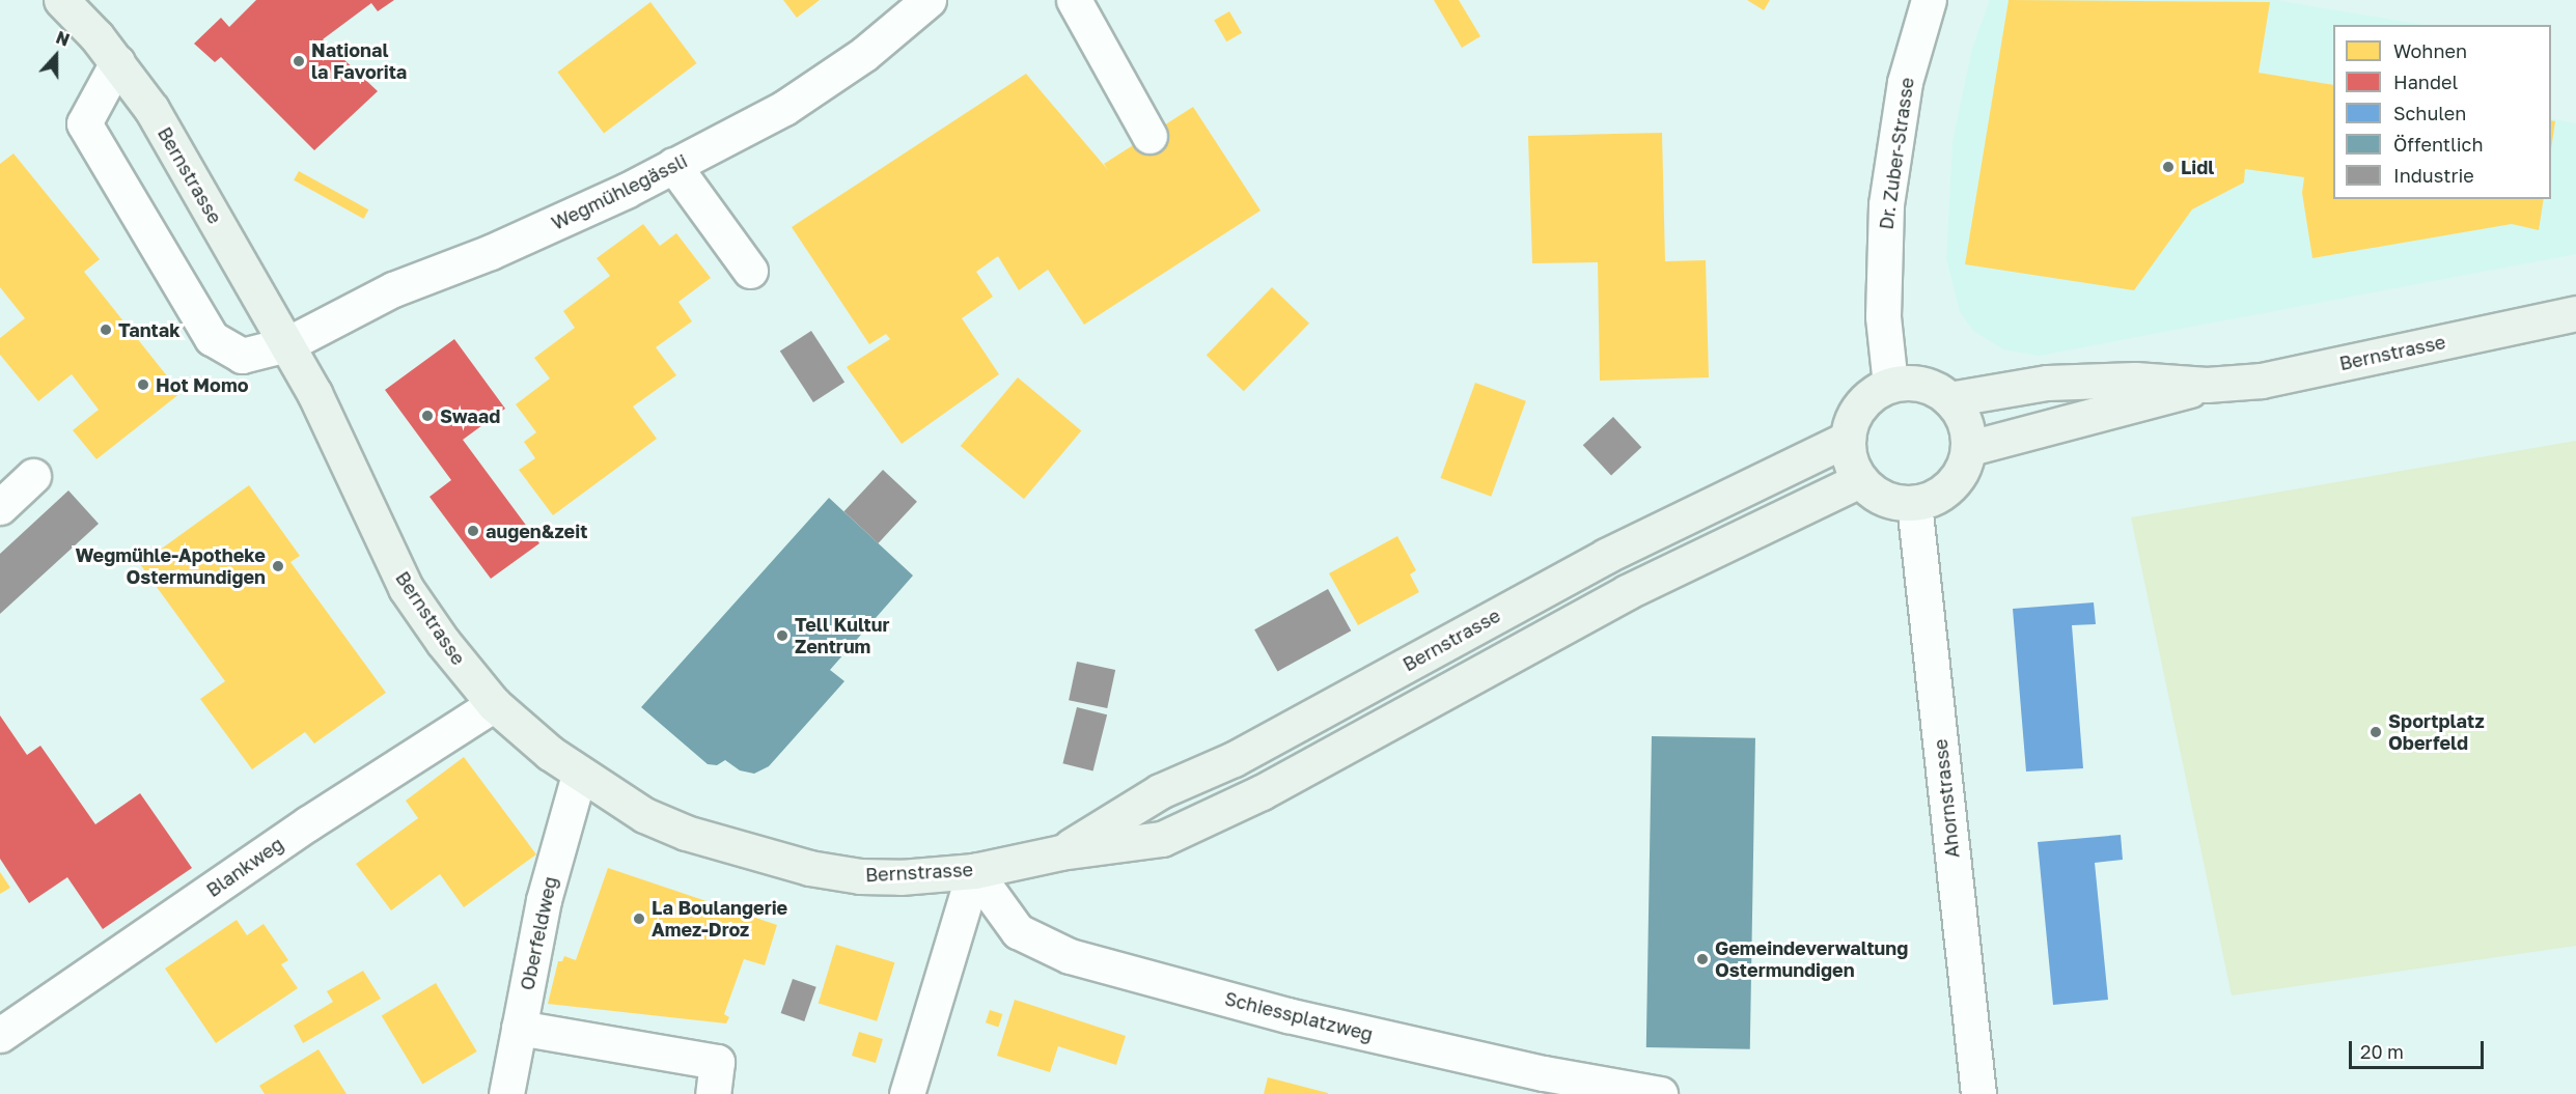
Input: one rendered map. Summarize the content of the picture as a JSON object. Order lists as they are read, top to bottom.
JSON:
{
  "streets": {
    "main road": ["Bernstrasse"],
    "street": [
      "Dr. Zuber-Strasse",
      "Wegmühlegässli",
      "Ahornstrasse",
      "Blankweg",
      "Oberfeldweg",
      "Schiessplatzweg"
    ]
  },
  "crossings": [
    ["Dr. Zuber-Strasse", "Bernstrasse"],
    ["Dr. Zuber-Strasse", "Ahornstrasse"],
    ["Bernstrasse", "Wegmühlegässli"],
    ["Bernstrasse", "Ahornstrasse"],
    ["Bernstrasse", "Blankweg"],
    ["Bernstrasse", "Oberfeldweg"],
    ["Bernstrasse", "Schiessplatzweg"]
  ],
  "places": [
    "National la Favorita",
    "Lidl",
    "Tantak",
    "Hot Momo",
    "Swaad",
    "augen&zeit",
    "Wegmühle-Apotheke Ostermundigen",
    "Tell Kultur Zentrum",
    "Sportplatz Oberfeld",
    "La Boulangerie Amez-Droz",
    "Gemeindeverwaltung Ostermundigen"
  ],
  "legend": [
    "Wohnen",
    "Handel",
    "Schulen",
    "Öffentlich",
    "Industrie"
  ],
  "scale_bar": "20 m",
  "north": "top"
}
